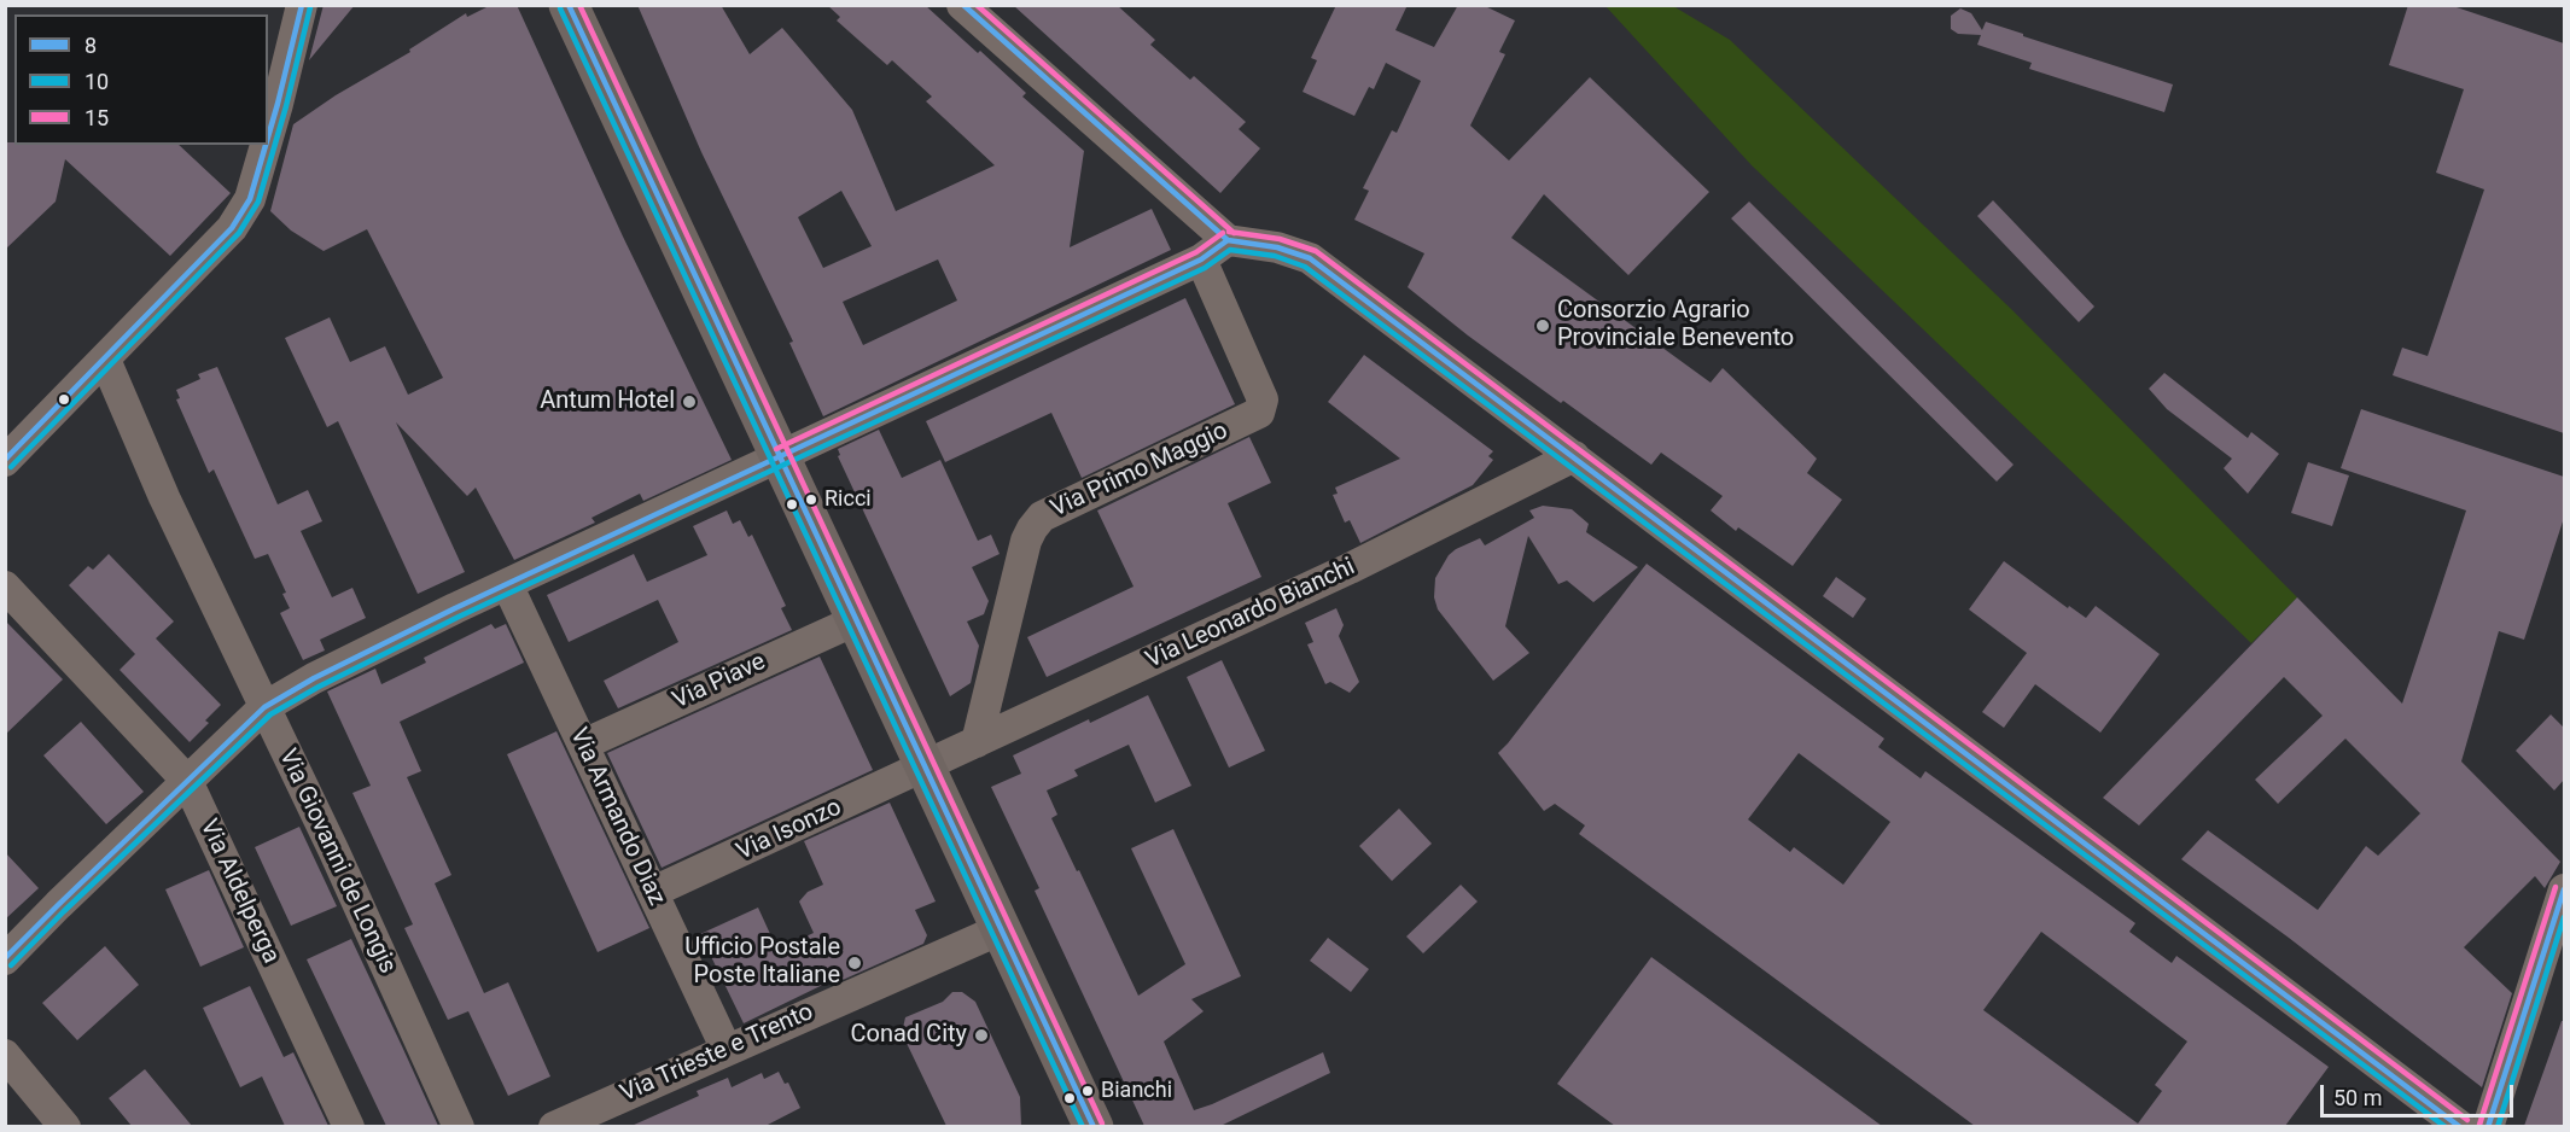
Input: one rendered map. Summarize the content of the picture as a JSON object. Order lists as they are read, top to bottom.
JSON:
{
  "streets": {
    "street": [
      "Via Primo Maggio",
      "Via Leonardo Bianchi",
      "Via Piave",
      "Via Armando Diaz",
      "Via Isonzo",
      "Via Giovanni de Longis",
      "Via Aldelperga",
      "Via Trieste e Trento"
    ]
  },
  "crossings": [
    ["Via Primo Maggio", "Via Leonardo Bianchi"],
    ["Via Leonardo Bianchi", "Via Isonzo"],
    ["Via Piave", "Via Armando Diaz"],
    ["Via Armando Diaz", "Via Isonzo"],
    ["Via Armando Diaz", "Via Trieste e Trento"]
  ],
  "places": [
    "Consorzio Agrario Provinciale Benevento",
    "Antum Hotel",
    "Ricci",
    "Ufficio Postale Poste Italiane",
    "Conad City",
    "Bianchi"
  ],
  "lines": ["transit line 8", "transit line 15", "transit line 10"],
  "legend": ["8", "10", "15"],
  "scale_bar": "50 m"
}
